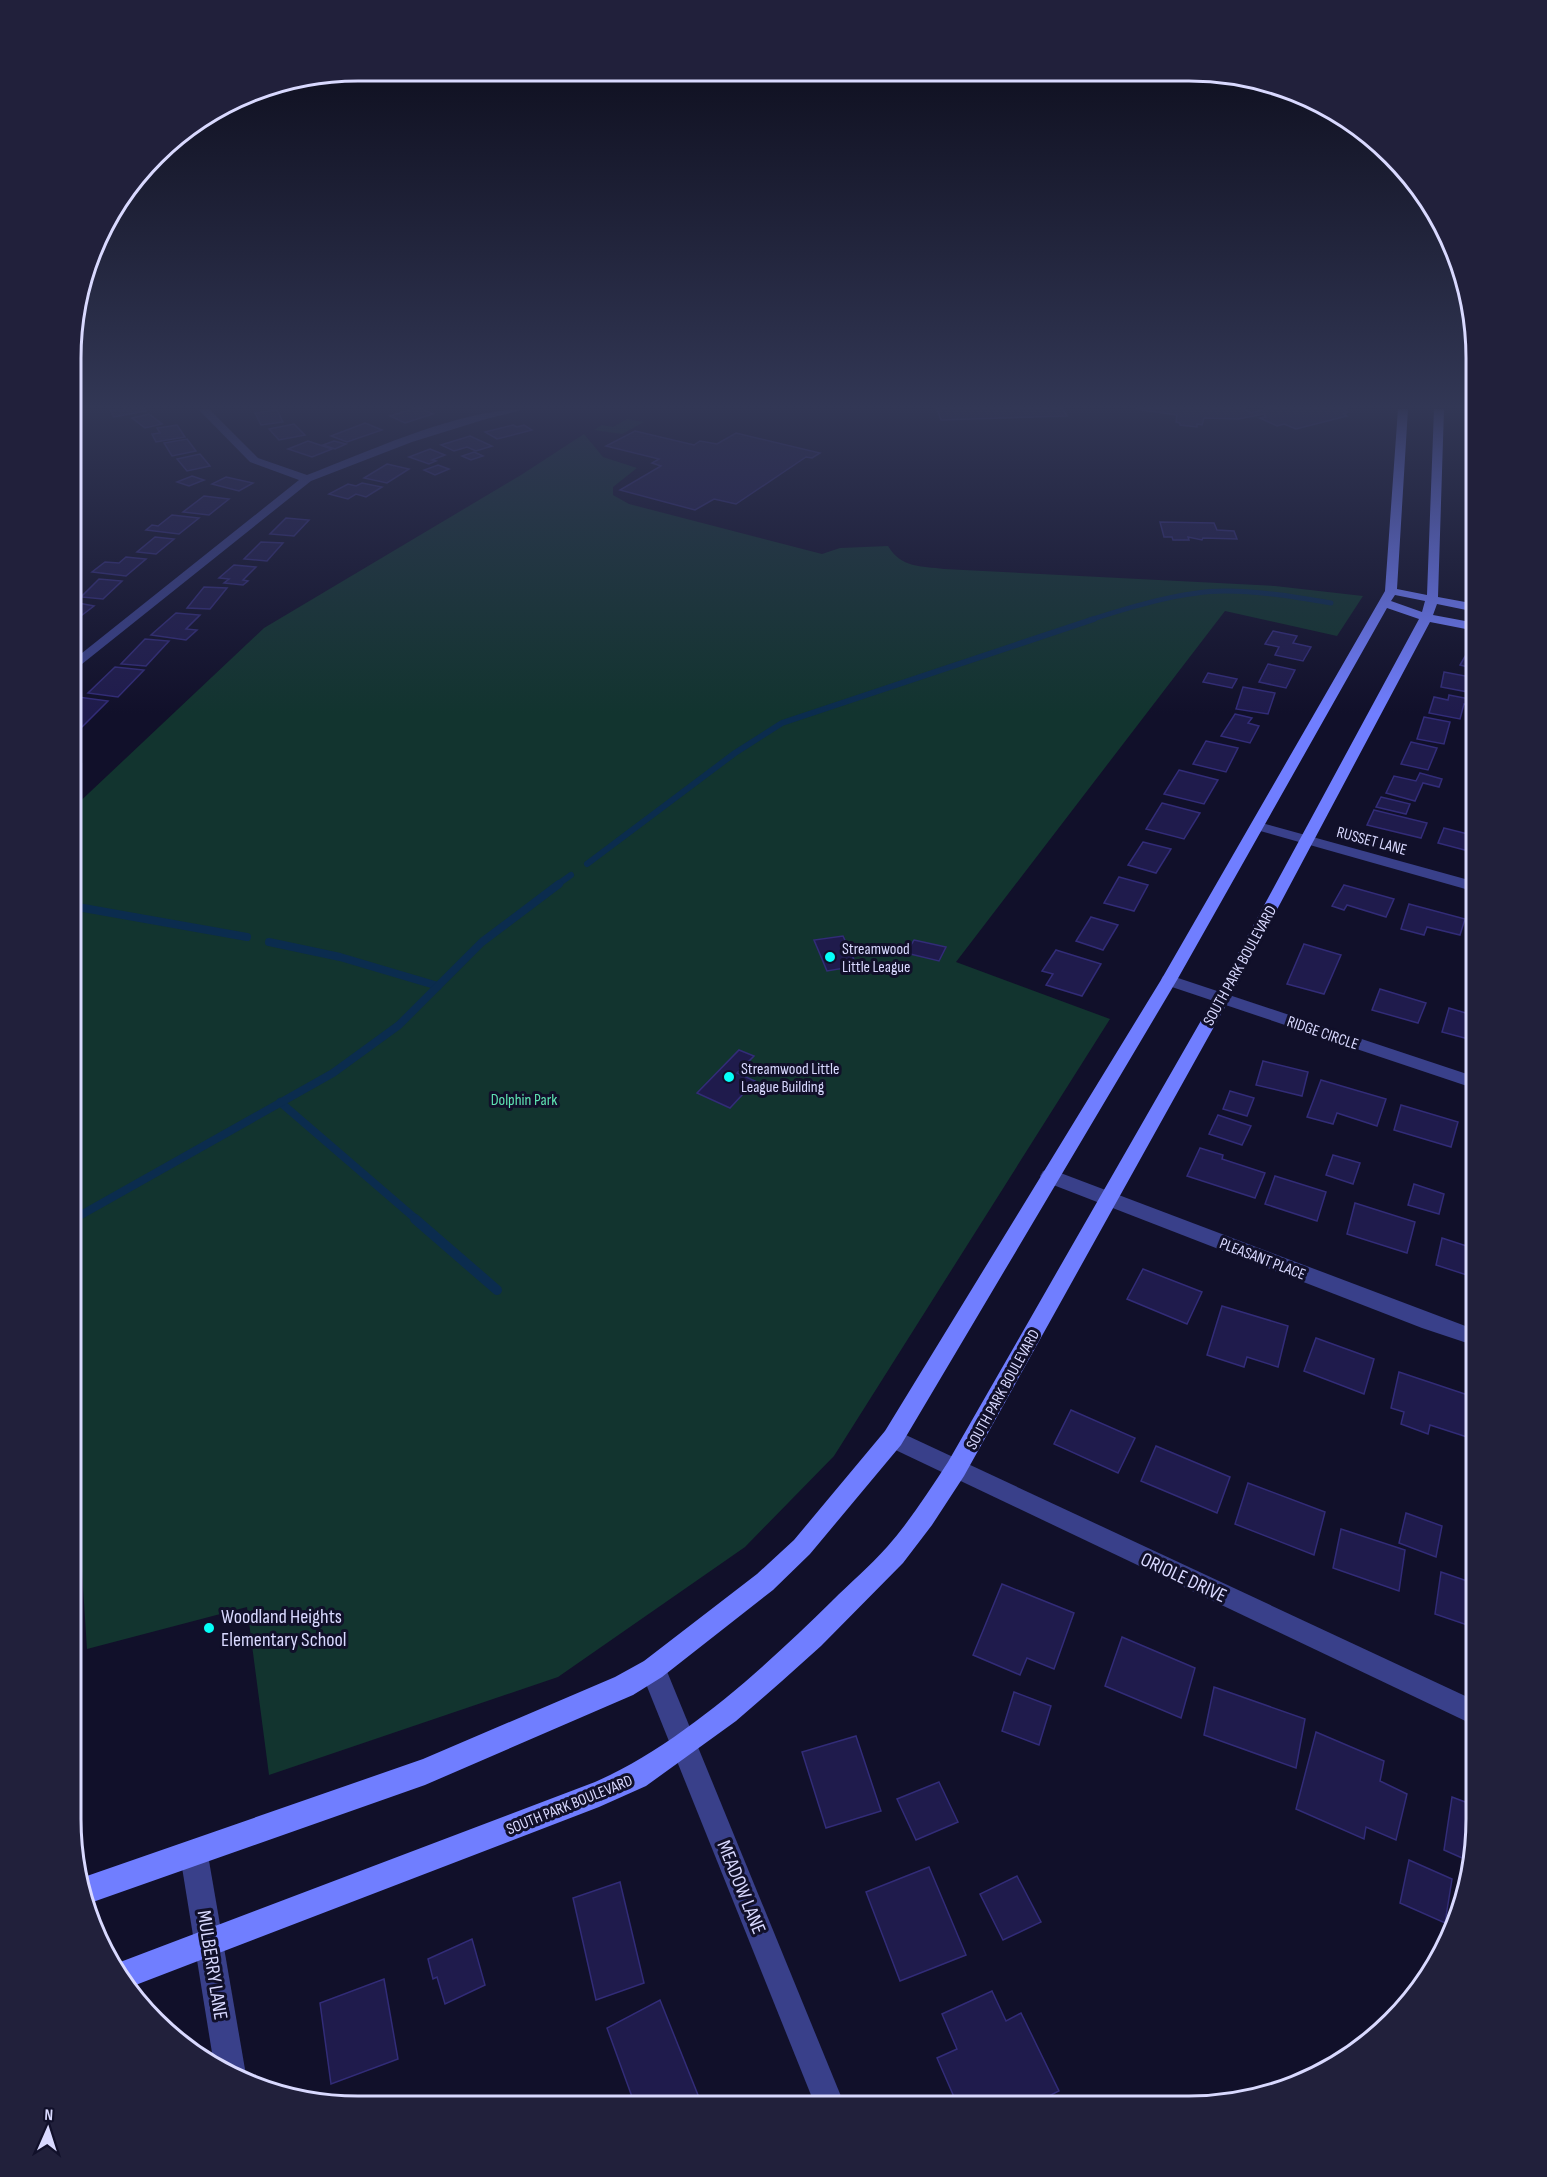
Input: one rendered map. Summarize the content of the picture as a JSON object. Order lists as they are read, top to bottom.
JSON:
{
  "streets": {
    "street": [
      "RUSSET LANE",
      "SOUTH PARK BOULEVARD",
      "RIDGE CIRCLE",
      "PLEASANT PLACE",
      "ORIOLE DRIVE",
      "MEADOW LANE",
      "MULBERRY LANE"
    ]
  },
  "crossings": [
    ["RUSSET LANE", "SOUTH PARK BOULEVARD"],
    ["SOUTH PARK BOULEVARD", "RIDGE CIRCLE"],
    ["SOUTH PARK BOULEVARD", "PLEASANT PLACE"],
    ["SOUTH PARK BOULEVARD", "ORIOLE DRIVE"],
    ["SOUTH PARK BOULEVARD", "MEADOW LANE"],
    ["SOUTH PARK BOULEVARD", "MULBERRY LANE"]
  ],
  "parks": ["Dolphin Park"],
  "places": ["Streamwood Little League", "Streamwood Little League Building", "Woodland Heights Elementary School"],
  "north": "top"
}
